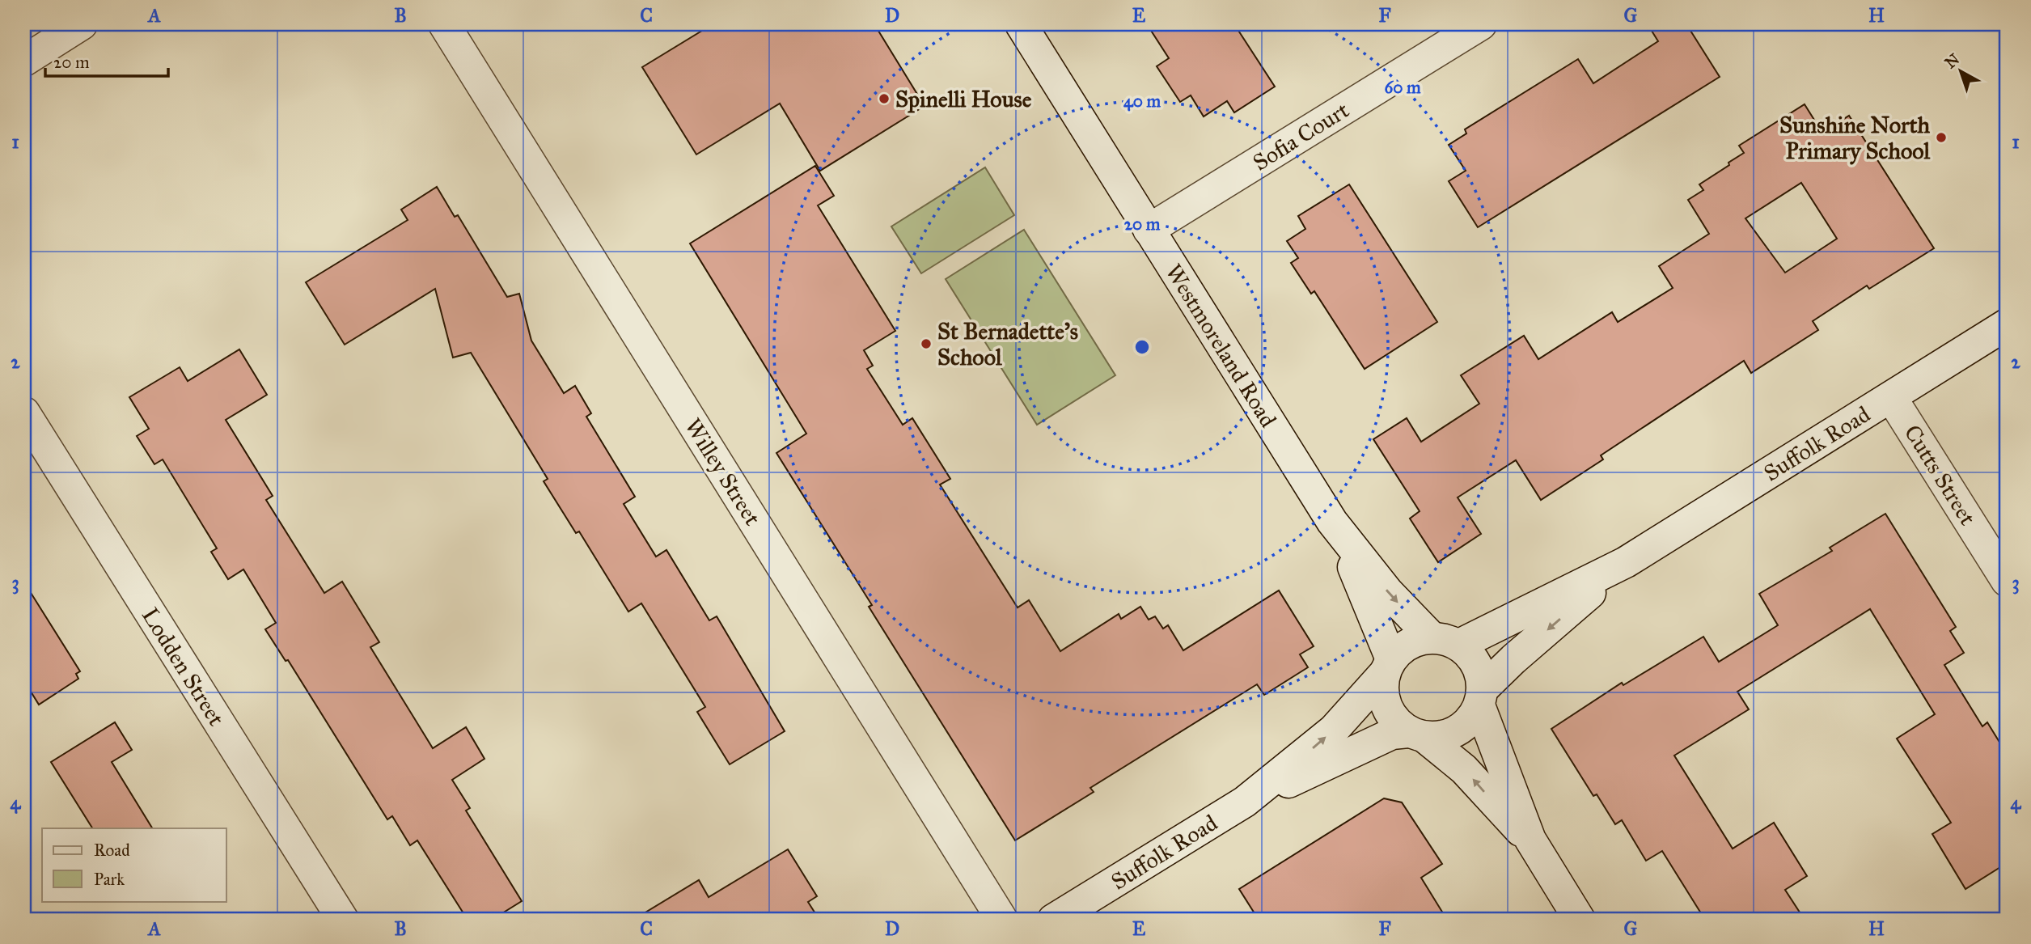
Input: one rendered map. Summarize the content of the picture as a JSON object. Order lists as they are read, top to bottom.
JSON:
{
  "streets": {
    "street": [
      "Sofia Court",
      "Westmoreland Road",
      "Suffolk Road",
      "Willey Street",
      "Cutts Street",
      "Lodden Street"
    ]
  },
  "crossings": [
    ["Sofia Court", "Westmoreland Road"],
    ["Westmoreland Road", "Suffolk Road"],
    ["Suffolk Road", "Cutts Street"]
  ],
  "places": ["Spinelli House", "Sunshine North Primary School", "St Bernadette's School"],
  "legend": ["Road", "Park"],
  "scale_bar": "20 m",
  "north": "top left",
  "grid": {
    "columns": [
      "A",
      "B",
      "C",
      "D",
      "E",
      "F",
      "G",
      "H"
    ],
    "rows": [
      "1",
      "2",
      "3",
      "4"
    ]
  },
  "rings": ["60 m", "40 m", "20 m"]
}
